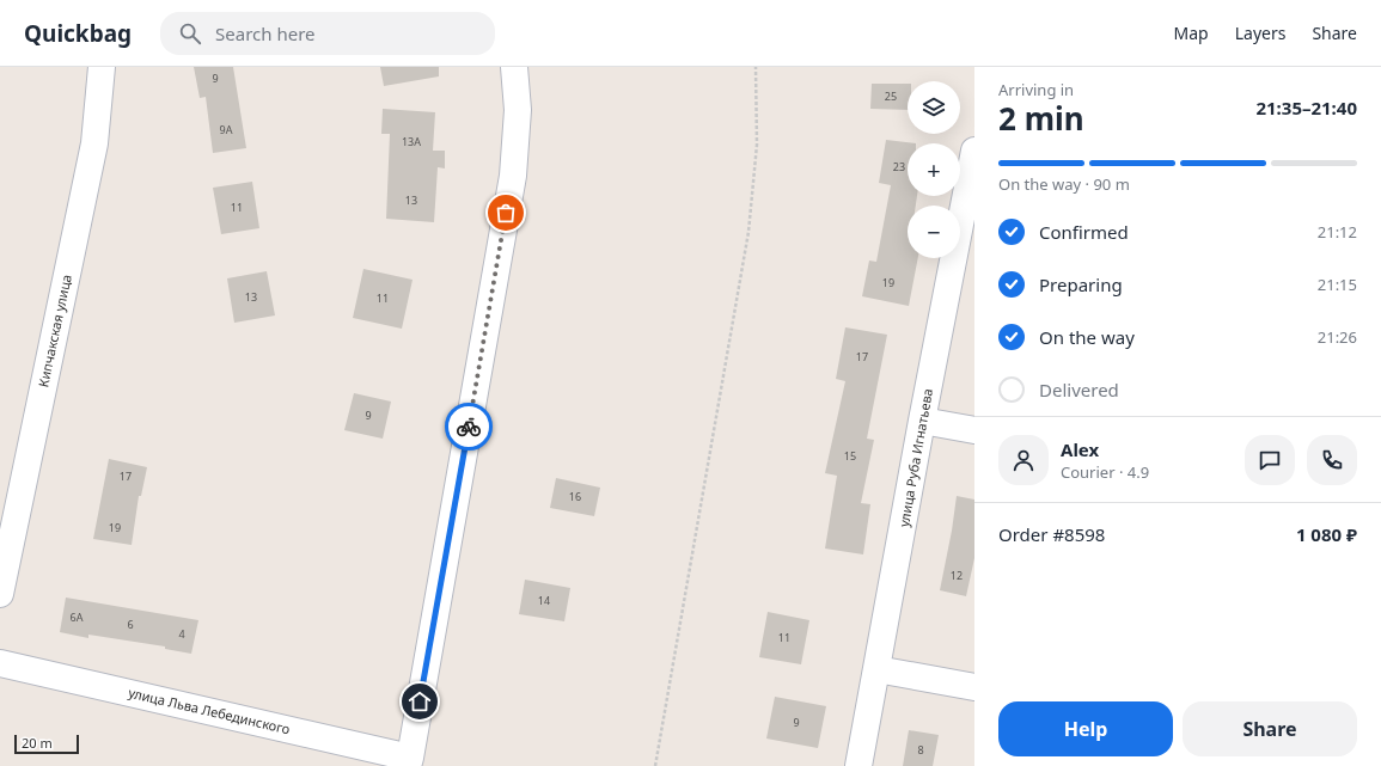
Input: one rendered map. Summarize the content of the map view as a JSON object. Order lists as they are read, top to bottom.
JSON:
{
  "streets": {
    "street": ["Кипчакская улица", "улица Руба Игнатьева", "улица Льва Лебединского"]
  },
  "house_numbers": [
    "9",
    "25",
    "9А",
    "13А",
    "23",
    "13",
    "11",
    "19",
    "13",
    "11",
    "17",
    "9",
    "15",
    "17",
    "16",
    "19",
    "12",
    "14",
    "6А",
    "6",
    "4",
    "11",
    "9",
    "8"
  ],
  "scale_bar": "20 m",
  "page": {
    "header": "Quickbag",
    "search": "Search here",
    "nav": ["Map", "Layers", "Share"],
    "heading": ["2 min", "Arriving in", "21:35–21:40"],
    "panel": [
      "Alex",
      "Courier · 4.9",
      "Order #8598",
      "1 080 ₽"
    ],
    "map_buttons": ["+", "−"],
    "bar": "On the way · 90 m",
    "list": [
      ["Confirmed", "21:12"],
      ["Preparing", "21:15"],
      ["On the way", "21:26"],
      "Delivered"
    ],
    "buttons": ["Help", "Share"],
    "scale": "20 m"
  }
}
